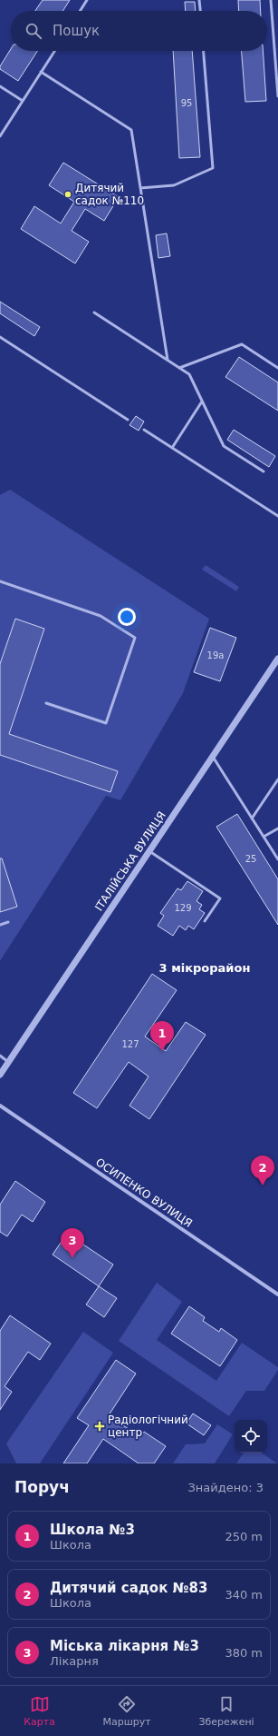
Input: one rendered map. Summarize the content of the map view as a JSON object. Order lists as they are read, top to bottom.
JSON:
{
  "streets": {
    "street": ["ІТАЛІЙСЬКА ВУЛИЦЯ", "ОСИПЕНКО ВУЛИЦЯ"]
  },
  "districts": ["3 мікрорайон"],
  "places": {
    "other": ["Дитячий садок №110"],
    "health": ["Радіологічний центр"]
  },
  "house_numbers": [
    "95",
    "19а",
    "25",
    "129",
    "127"
  ],
  "page": {
    "search": "Пошук",
    "pins": ["1", "2", "3"],
    "heading": ["Поруч", "Знайдено: 3"],
    "list": [
      {
        "mark": "1",
        "name": "Школа №3",
        "note": "Школа",
        "value": "250 m"
      },
      {
        "mark": "2",
        "name": "Дитячий садок №83",
        "note": "Школа",
        "value": "340 m"
      },
      {
        "mark": "3",
        "name": "Міська лікарня №3",
        "note": "Лікарня",
        "value": "380 m"
      }
    ],
    "nav": ["Карта", "Маршрут", "Збережені"]
  }
}
